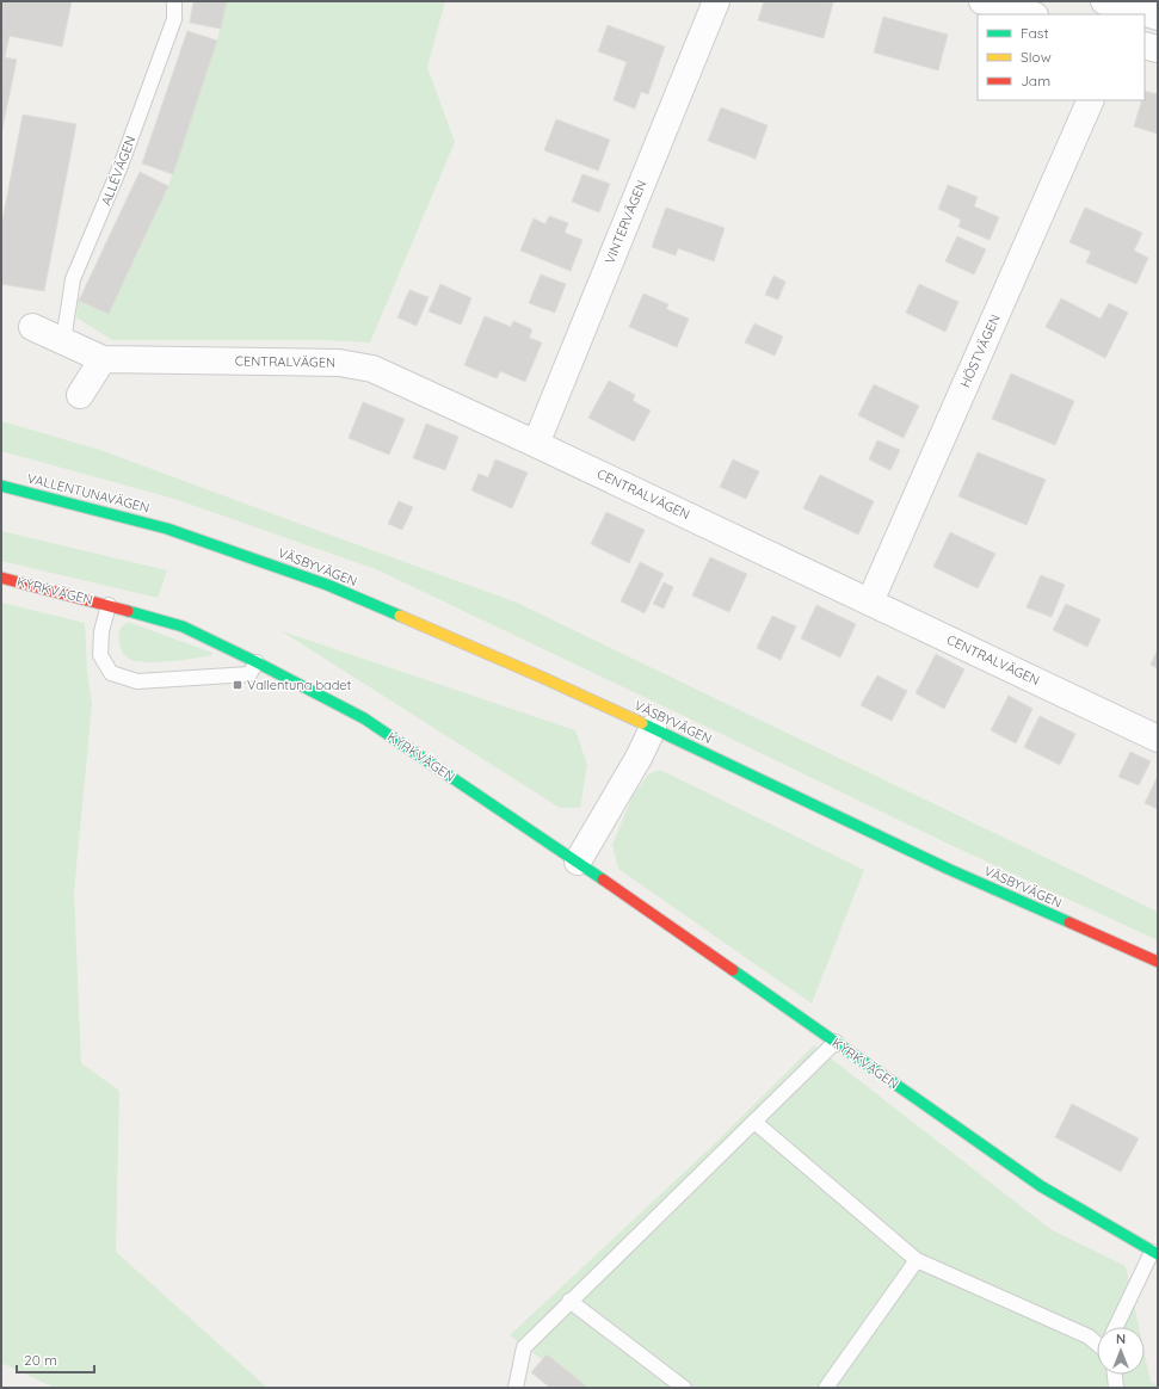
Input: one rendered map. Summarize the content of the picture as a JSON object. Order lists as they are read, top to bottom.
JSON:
{
  "streets": {
    "street": [
      "VINTERVÄGEN",
      "HÖSTVÄGEN",
      "CENTRALVÄGEN",
      "VALLENTUNAVÄGEN",
      "VÄSBYVÄGEN",
      "KYRKVÄGEN"
    ],
    "lane": ["ALLÉVÄGEN"]
  },
  "crossings": [
    ["ALLÉVÄGEN", "CENTRALVÄGEN"],
    ["VINTERVÄGEN", "CENTRALVÄGEN"],
    ["HÖSTVÄGEN", "CENTRALVÄGEN"],
    ["VALLENTUNAVÄGEN", "VÄSBYVÄGEN"]
  ],
  "places": {
    "transit": ["Vallentuna badet"]
  },
  "legend": ["Fast", "Slow", "Jam"],
  "scale_bar": "20 m",
  "north": "top"
}
